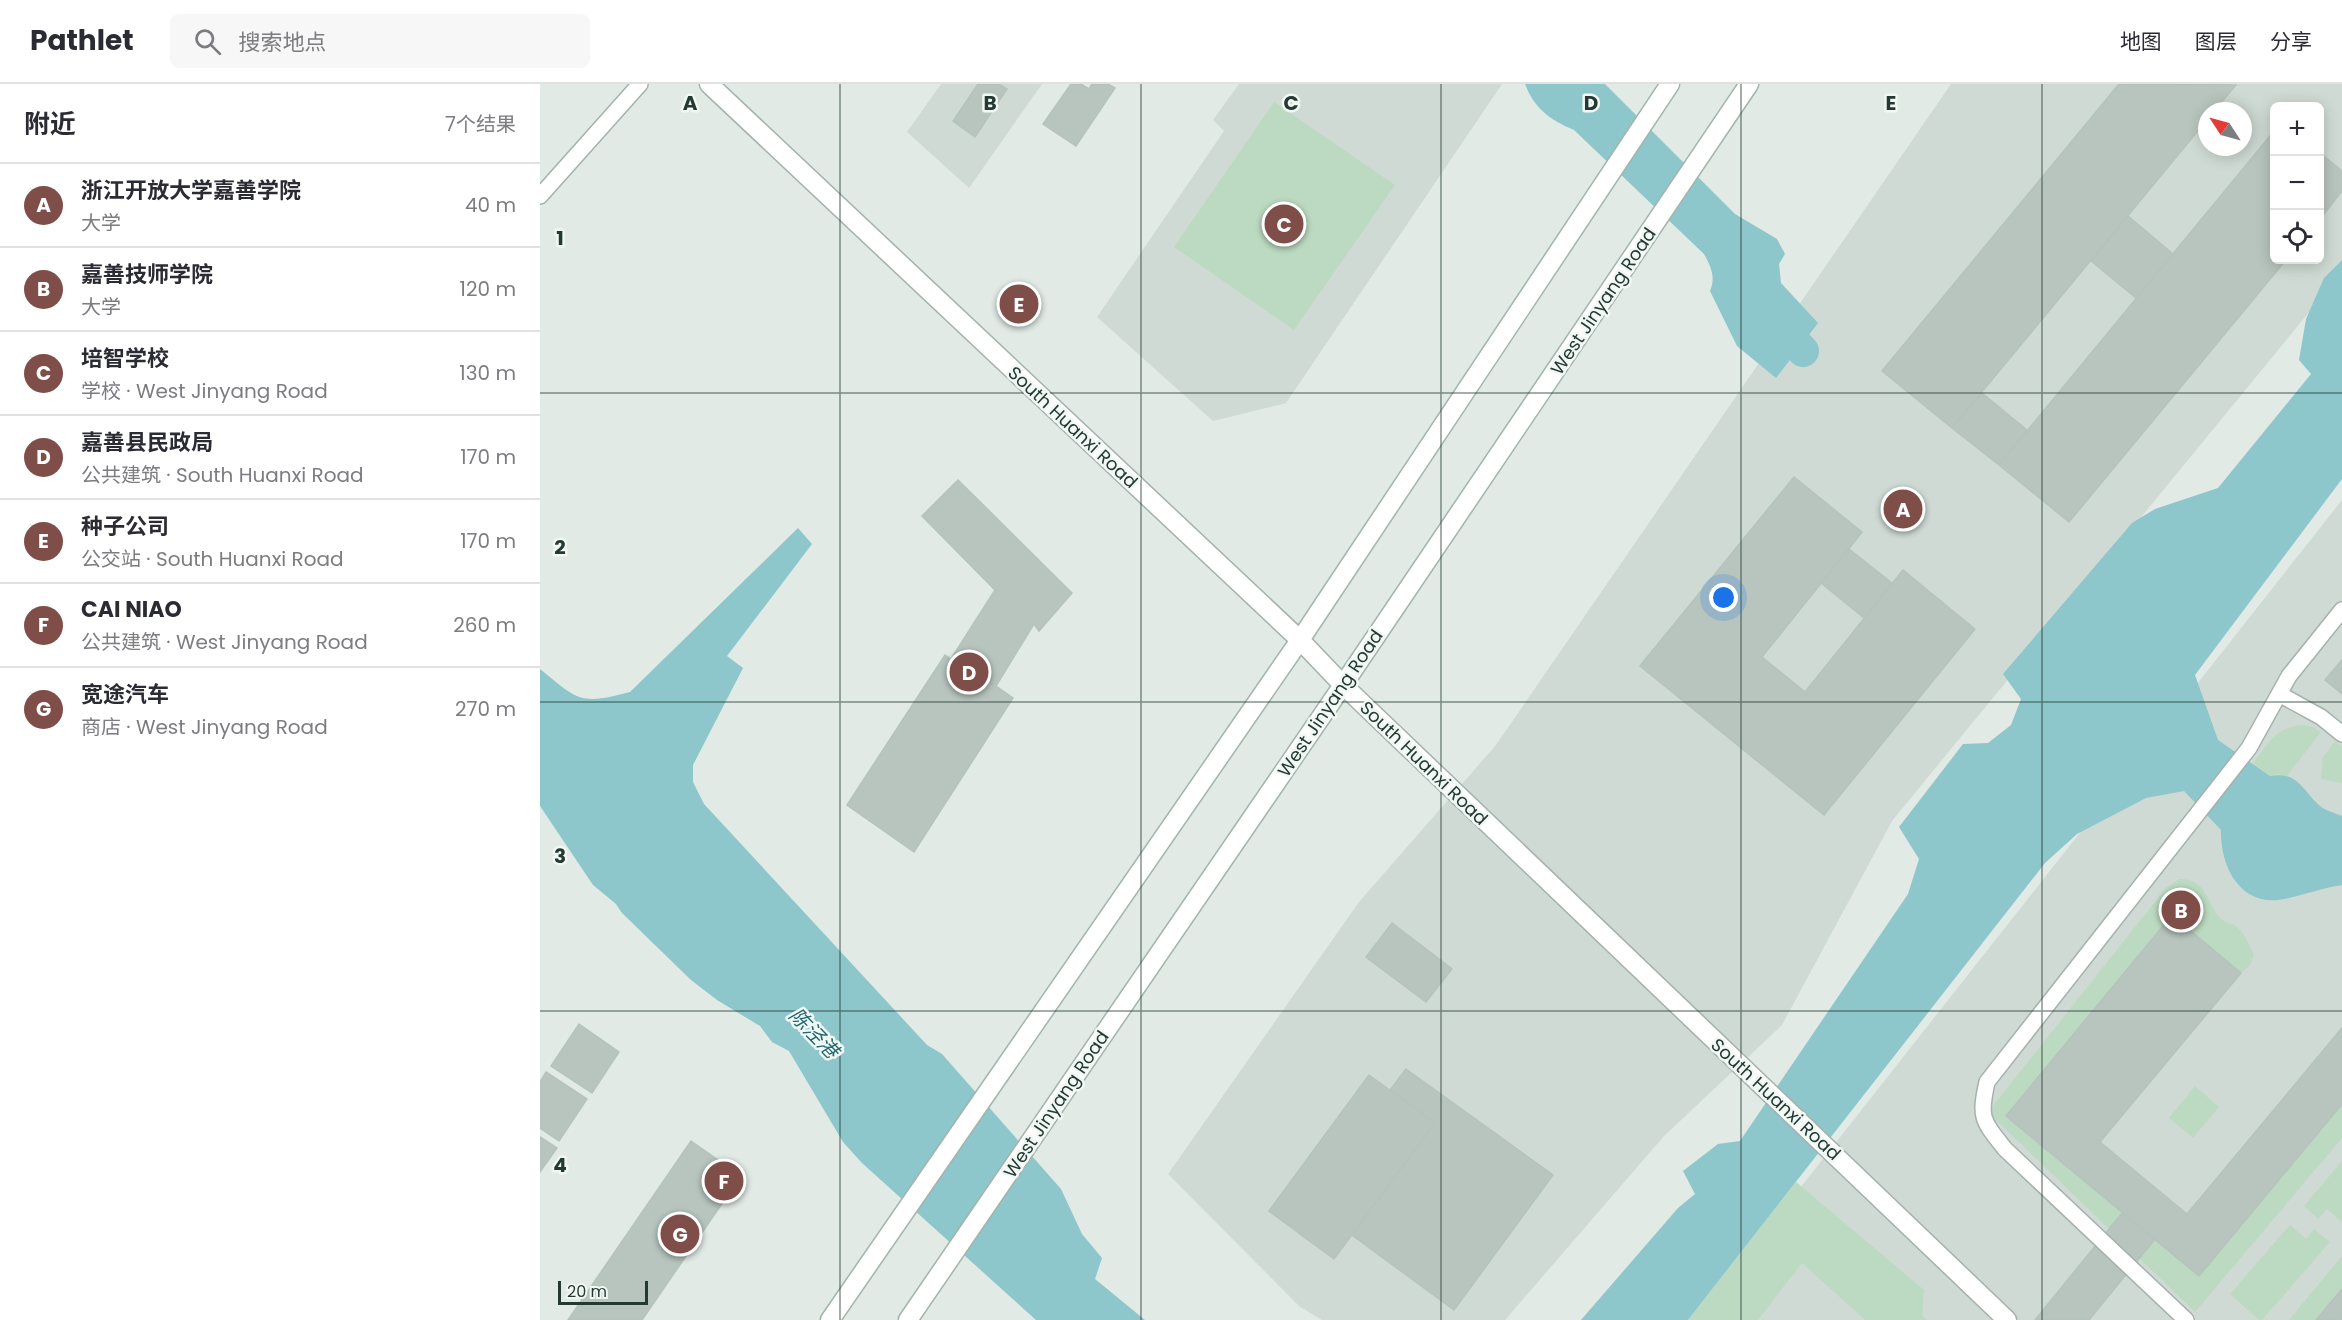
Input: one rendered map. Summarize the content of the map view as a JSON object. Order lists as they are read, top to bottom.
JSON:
{
  "streets": {
    "main road": ["West Jinyang Road", "South Huanxi Road"]
  },
  "crossings": [
    ["West Jinyang Road", "South Huanxi Road"]
  ],
  "water": ["陈泾港"],
  "scale_bar": "20 m",
  "north": "top left",
  "page": {
    "header": "Pathlet",
    "search": "搜索地点",
    "nav": ["地图", "图层", "分享"],
    "heading": ["附近", "7个结果"],
    "map_buttons": ["+", "−"],
    "list": [
      {
        "mark": "A",
        "name": "浙江开放大学嘉善学院",
        "note": "大学",
        "value": "40 m"
      },
      {
        "mark": "B",
        "name": "嘉善技师学院",
        "note": "大学",
        "value": "120 m"
      },
      {
        "mark": "C",
        "name": "培智学校",
        "note": "学校 · West Jinyang Road",
        "value": "130 m"
      },
      {
        "mark": "D",
        "name": "嘉善县民政局",
        "note": "公共建筑 · South Huanxi Road",
        "value": "170 m"
      },
      {
        "mark": "E",
        "name": "种子公司",
        "note": "公交站 · South Huanxi Road",
        "value": "170 m"
      },
      {
        "mark": "F",
        "name": "CAI NIAO",
        "note": "公共建筑 · West Jinyang Road",
        "value": "260 m"
      },
      {
        "mark": "G",
        "name": "宽途汽车",
        "note": "商店 · West Jinyang Road",
        "value": "270 m"
      }
    ],
    "pins": [
      "C",
      "E",
      "A",
      "D",
      "B",
      "F",
      "G"
    ],
    "scale": "20 m"
  },
  "grid": {
    "columns": [
      "A",
      "B",
      "C",
      "D",
      "E"
    ],
    "rows": [
      "1",
      "2",
      "3",
      "4"
    ]
  }
}
